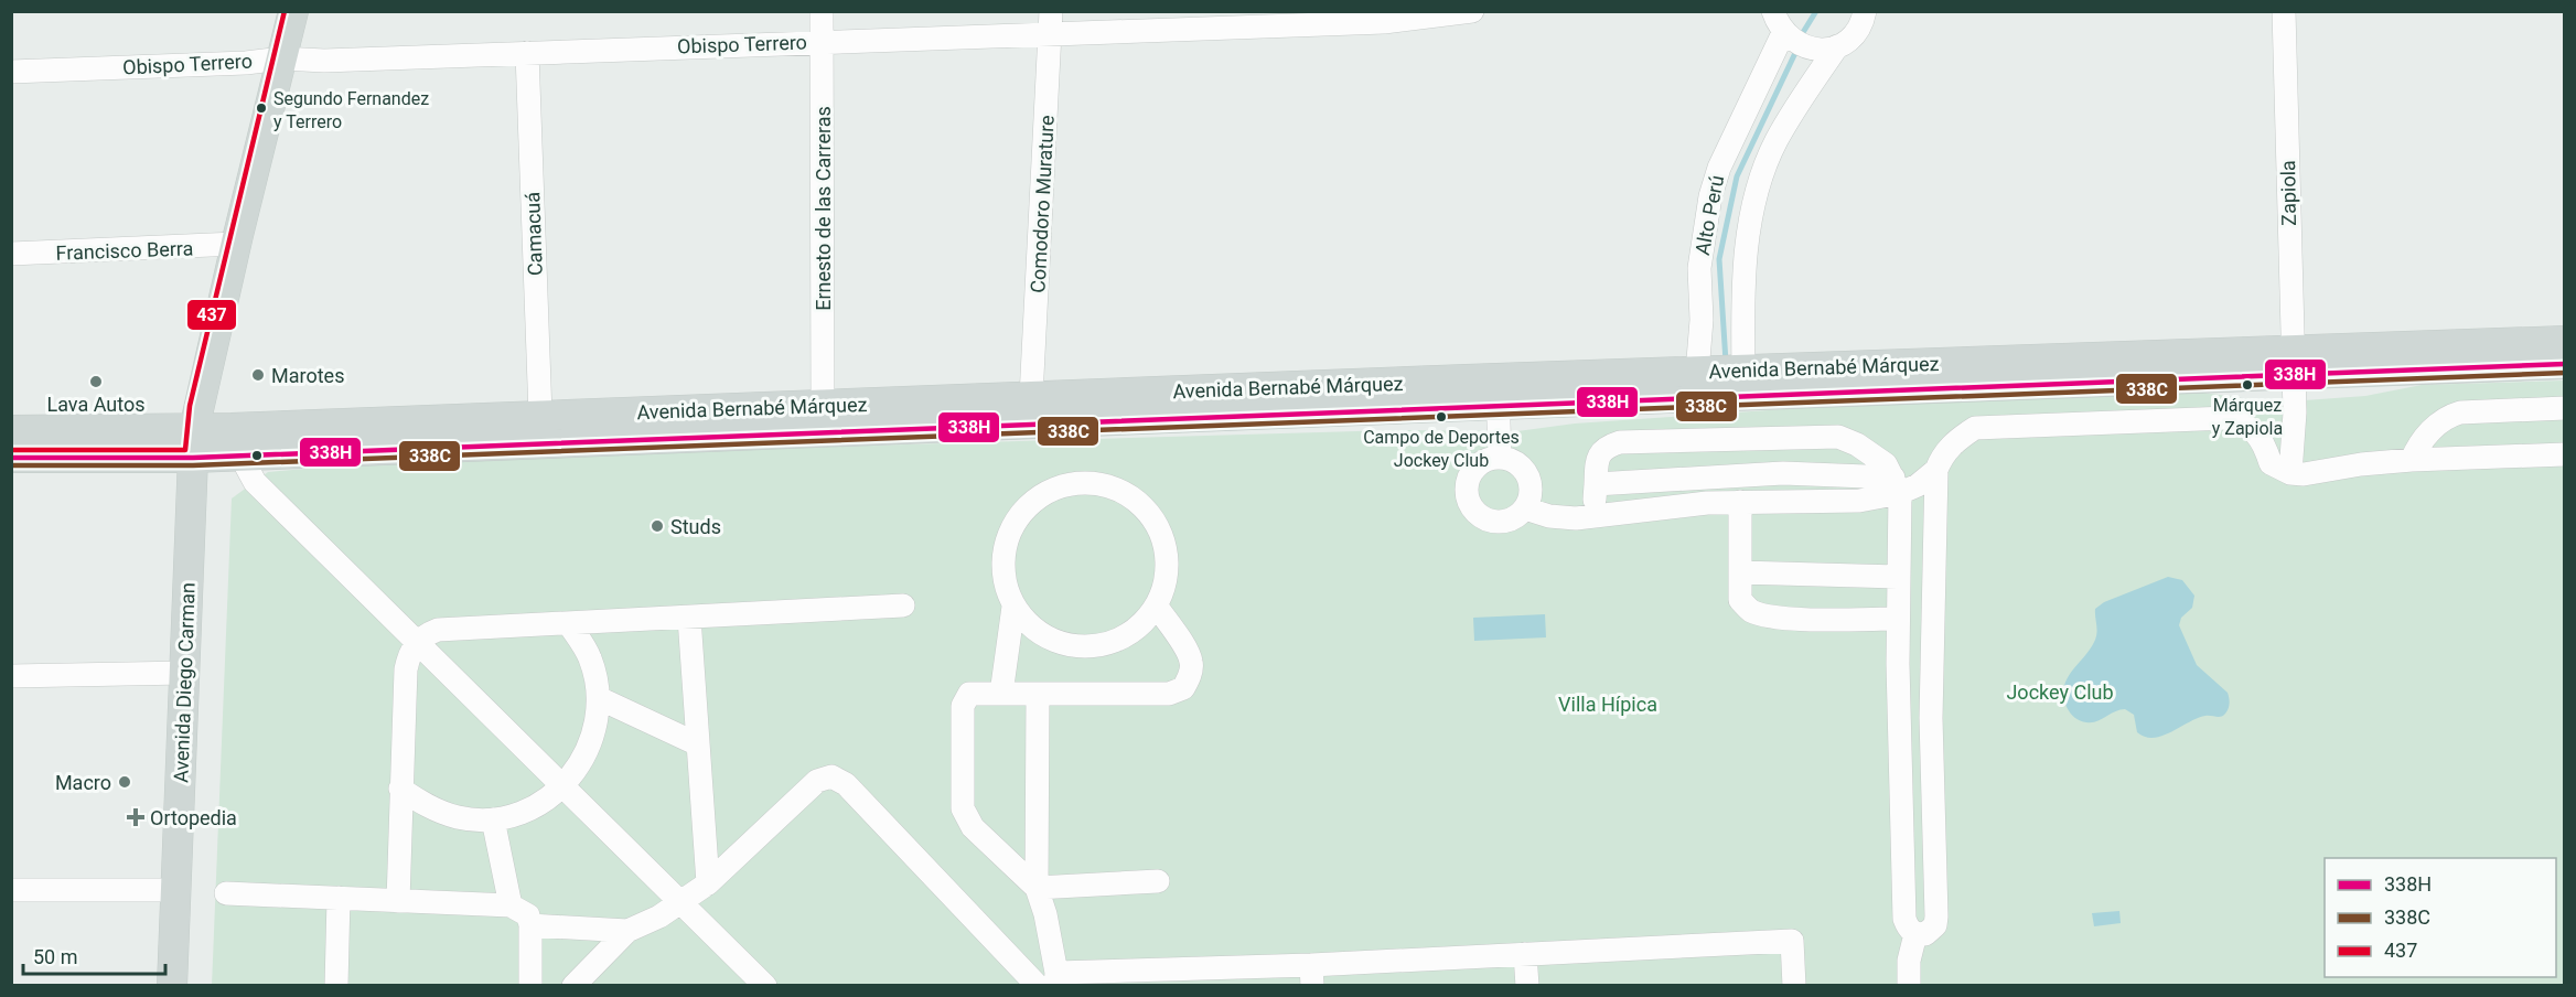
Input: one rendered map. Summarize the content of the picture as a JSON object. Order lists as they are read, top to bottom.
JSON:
{
  "streets": {
    "main road": ["Avenida Bernabé Márquez", "Avenida Diego Carman"],
    "street": [
      "Obispo Terrero",
      "Zapiola",
      "Comodoro Murature",
      "Ernesto de las Carreras",
      "Alto Perú",
      "Camacuá",
      "Francisco Berra"
    ]
  },
  "crossings": [
    ["Obispo Terrero", "Comodoro Murature"],
    ["Obispo Terrero", "Ernesto de las Carreras"],
    ["Obispo Terrero", "Camacuá"],
    ["Obispo Terrero", "Avenida Diego Carman"],
    ["Zapiola", "Avenida Bernabé Márquez"],
    ["Comodoro Murature", "Avenida Bernabé Márquez"],
    ["Ernesto de las Carreras", "Avenida Bernabé Márquez"],
    ["Alto Perú", "Avenida Bernabé Márquez"],
    ["Camacuá", "Avenida Bernabé Márquez"],
    ["Francisco Berra", "Avenida Diego Carman"],
    ["Avenida Bernabé Márquez", "Avenida Diego Carman"]
  ],
  "parks": ["Jockey Club", "Villa Hípica"],
  "places": {
    "other": [
      "Segundo Fernandez y Terrero",
      "Marotes",
      "Lava Autos",
      "Márquez y Zapiola",
      "Campo de Deportes Jockey Club",
      "Studs",
      "Macro"
    ],
    "health": ["Ortopedia"]
  },
  "lines": ["transit line 437", "transit line 338H", "transit line 338C"],
  "legend": ["338H", "338C", "437"],
  "scale_bar": "50 m"
}
